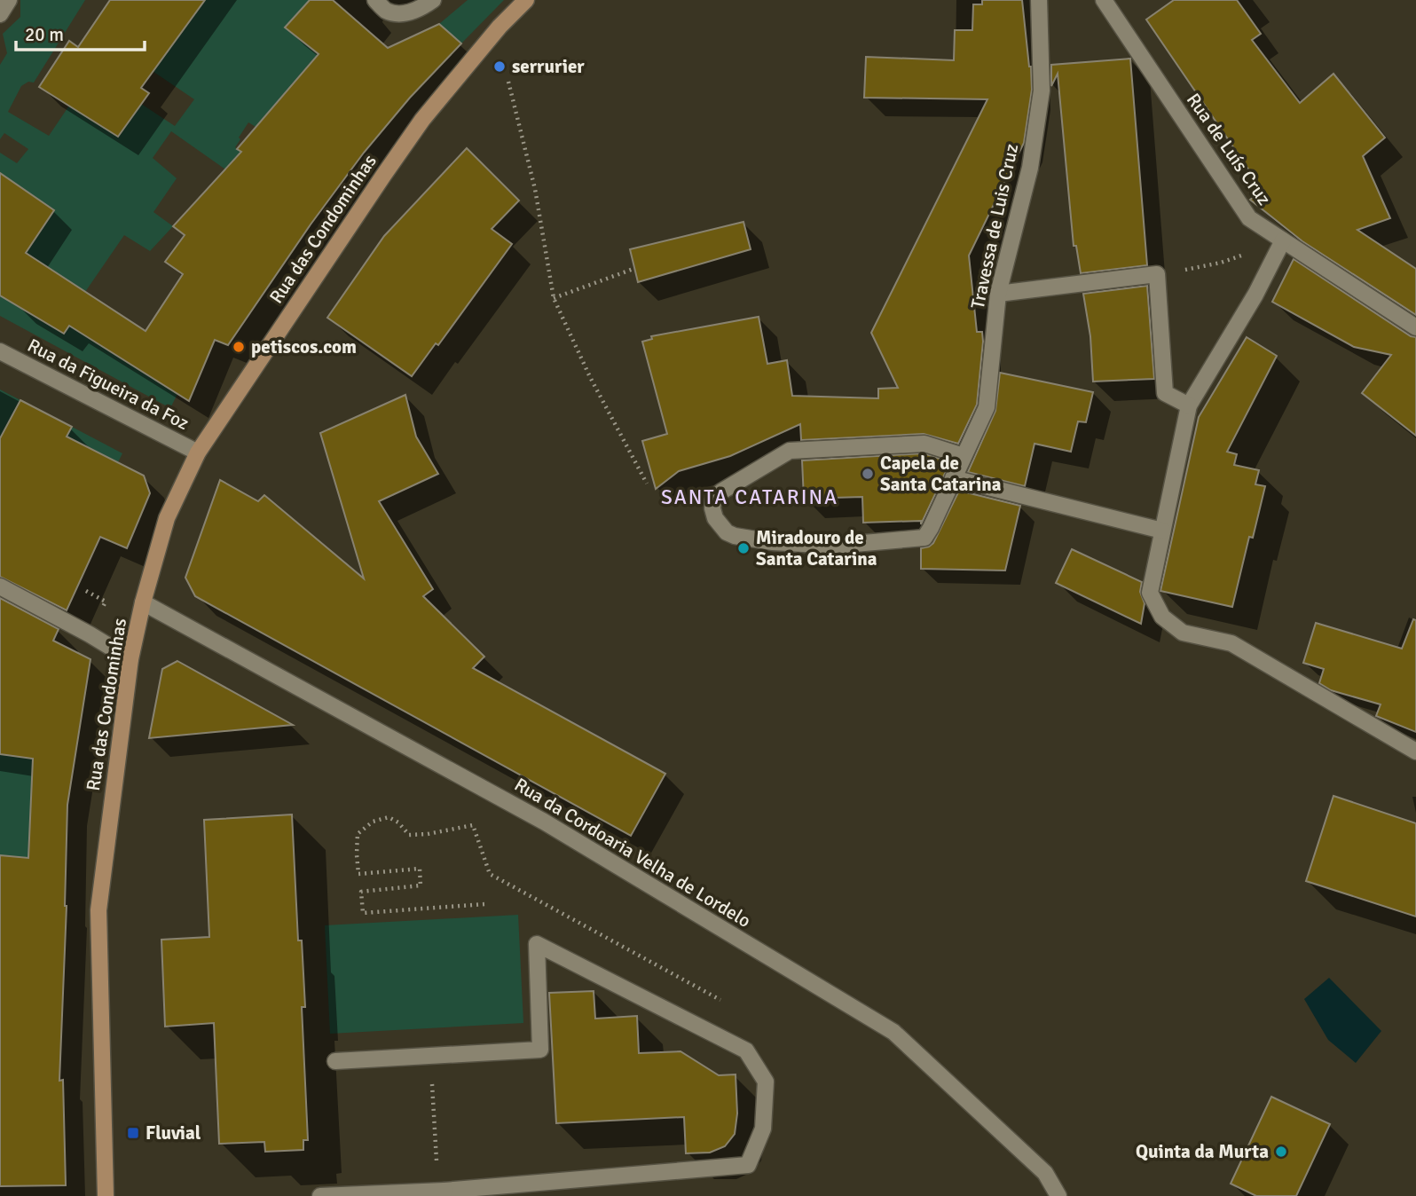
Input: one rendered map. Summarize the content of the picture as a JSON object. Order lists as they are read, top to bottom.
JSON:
{
  "streets": {
    "street": [
      "Rua de Luís Cruz",
      "Travessa de Luis Cruz",
      "Rua das Condominhas",
      "Rua da Figueira da Foz",
      "Rua da Cordoaria Velha de Lordelo"
    ]
  },
  "crossings": [
    ["Rua das Condominhas", "Rua da Figueira da Foz"],
    ["Rua das Condominhas", "Rua da Cordoaria Velha de Lordelo"]
  ],
  "districts": ["SANTA CATARINA"],
  "places": {
    "other": [
      "serrurier",
      "petiscos.com",
      "Capela de Santa Catarina",
      "Miradouro de Santa Catarina",
      "Quinta da Murta"
    ],
    "transit": ["Fluvial"]
  },
  "scale_bar": "20 m"
}
